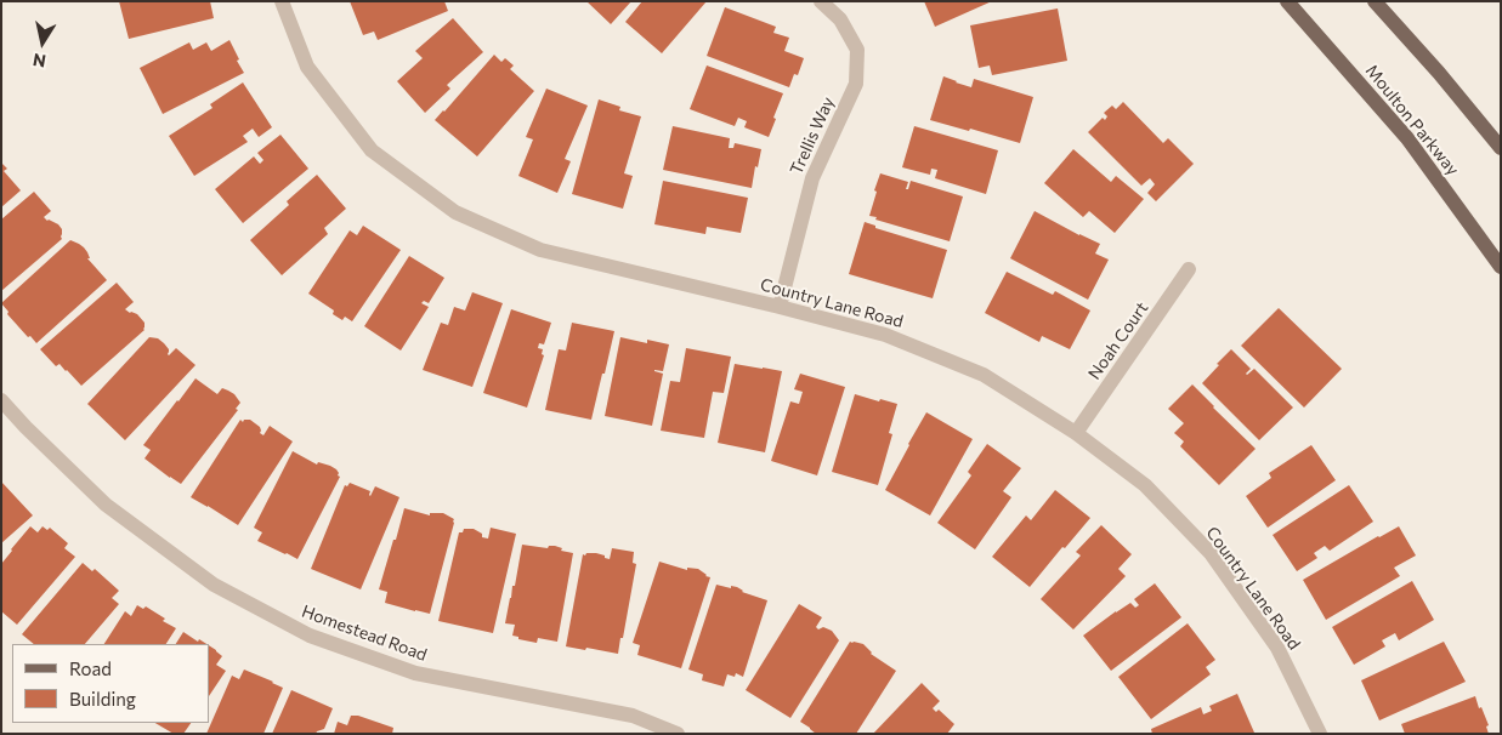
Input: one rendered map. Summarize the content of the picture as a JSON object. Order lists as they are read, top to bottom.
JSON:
{
  "streets": {
    "main road": ["Moulton Parkway"],
    "street": [
      "Trellis Way",
      "Country Lane Road",
      "Noah Court",
      "Homestead Road"
    ]
  },
  "crossings": [
    ["Trellis Way", "Country Lane Road"],
    ["Country Lane Road", "Noah Court"]
  ],
  "legend": ["Road", "Building"],
  "north": "bottom"
}
